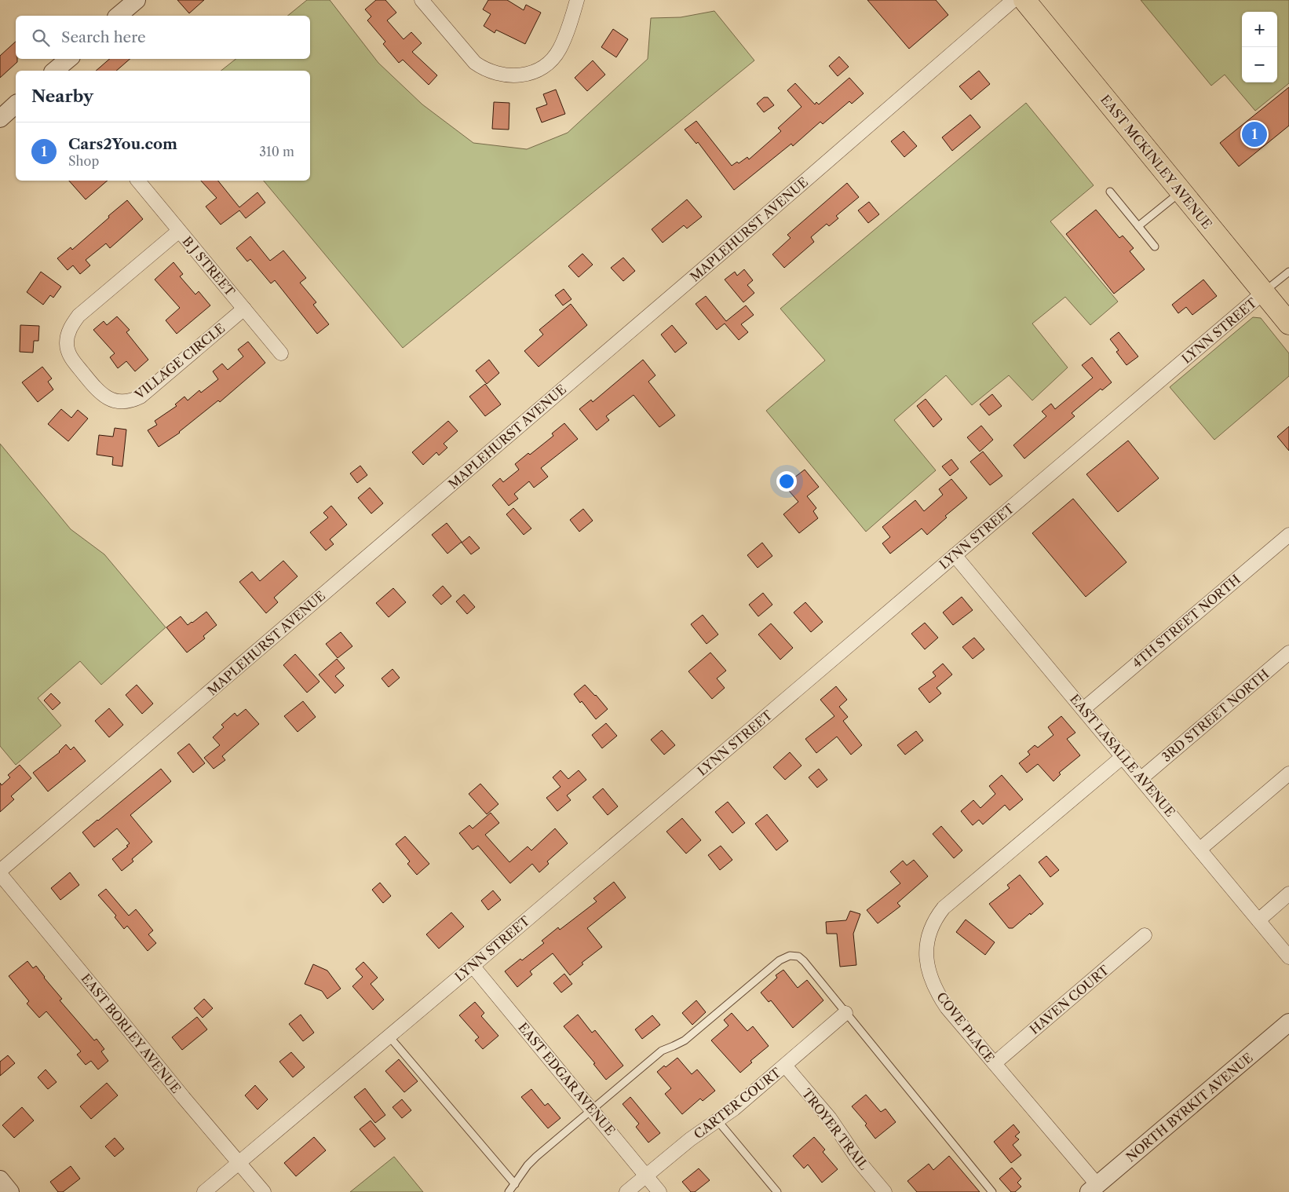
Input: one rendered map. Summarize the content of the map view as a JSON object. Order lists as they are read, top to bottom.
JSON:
{
  "streets": {
    "main road": ["EAST MCKINLEY AVENUE"],
    "street": [
      "MAPLEHURST AVENUE",
      "B J STREET",
      "LYNN STREET",
      "VILLAGE CIRCLE",
      "4TH STREET NORTH",
      "3RD STREET NORTH",
      "EAST LASALLE AVENUE",
      "HAVEN COURT",
      "COVE PLACE",
      "EAST BORLEY AVENUE",
      "EAST EDGAR AVENUE",
      "CARTER COURT",
      "NORTH BYRKIT AVENUE",
      "TROYER TRAIL"
    ]
  },
  "crossings": [
    ["EAST MCKINLEY AVENUE", "LYNN STREET"],
    ["MAPLEHURST AVENUE", "EAST BORLEY AVENUE"],
    ["B J STREET", "VILLAGE CIRCLE"],
    ["LYNN STREET", "EAST LASALLE AVENUE"],
    ["LYNN STREET", "EAST BORLEY AVENUE"],
    ["LYNN STREET", "EAST EDGAR AVENUE"],
    ["4TH STREET NORTH", "EAST LASALLE AVENUE"],
    ["3RD STREET NORTH", "EAST LASALLE AVENUE"],
    ["EAST LASALLE AVENUE", "COVE PLACE"],
    ["HAVEN COURT", "COVE PLACE"],
    ["COVE PLACE", "NORTH BYRKIT AVENUE"],
    ["EAST EDGAR AVENUE", "CARTER COURT"],
    ["CARTER COURT", "TROYER TRAIL"]
  ],
  "page": {
    "map_buttons": ["+", "−"],
    "search": "Search here",
    "heading": "Nearby",
    "pins": "1",
    "list": [
      {
        "mark": "1",
        "name": "Cars2You.com",
        "note": "Shop",
        "value": "310 m"
      }
    ]
  }
}
